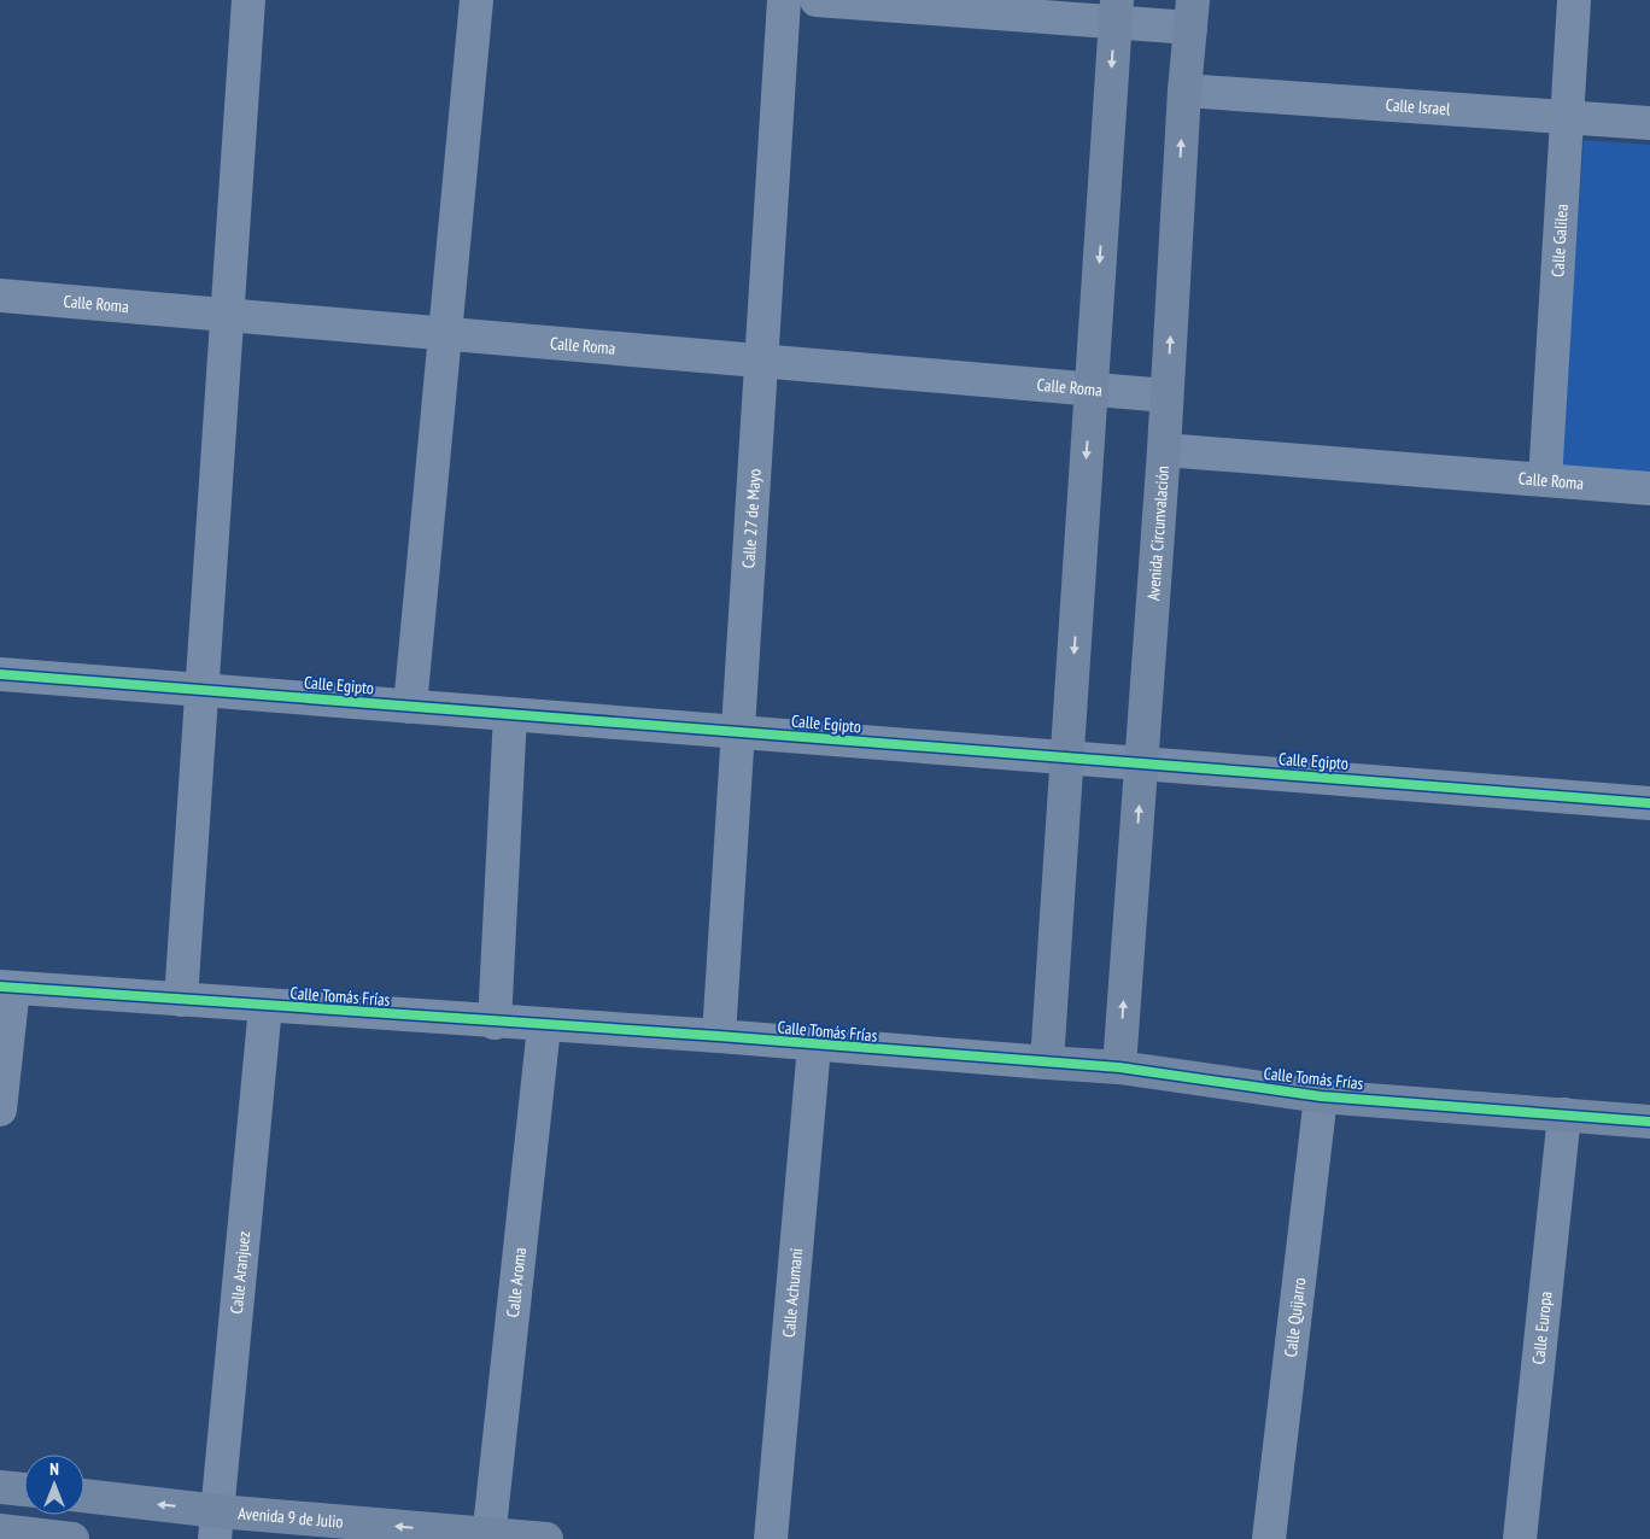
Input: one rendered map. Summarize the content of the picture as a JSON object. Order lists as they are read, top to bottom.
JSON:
{
  "streets": {
    "street": [
      "Calle Israel",
      "Calle Galilea",
      "Calle Roma",
      "Calle 27 de Mayo",
      "Avenida Circunvalación",
      "Calle Egipto",
      "Calle Tomás Frías",
      "Calle Aranjuez",
      "Calle Aroma",
      "Calle Achumani",
      "Calle Quijarro",
      "Calle Europa",
      "Avenida 9 de Julio"
    ]
  },
  "crossings": [
    ["Calle Israel", "Calle Galilea"],
    ["Calle Israel", "Avenida Circunvalación"],
    ["Calle Galilea", "Calle Roma"],
    ["Calle Roma", "Calle 27 de Mayo"],
    ["Calle Roma", "Avenida Circunvalación"],
    ["Calle 27 de Mayo", "Calle Egipto"],
    ["Calle 27 de Mayo", "Calle Tomás Frías"],
    ["Avenida Circunvalación", "Calle Egipto"],
    ["Avenida Circunvalación", "Calle Tomás Frías"],
    ["Calle Tomás Frías", "Calle Aranjuez"],
    ["Calle Tomás Frías", "Calle Aroma"],
    ["Calle Tomás Frías", "Calle Achumani"],
    ["Calle Tomás Frías", "Calle Quijarro"],
    ["Calle Tomás Frías", "Calle Europa"],
    ["Calle Aranjuez", "Avenida 9 de Julio"],
    ["Calle Aroma", "Avenida 9 de Julio"]
  ],
  "one_way": ["Avenida 9 de Julio"],
  "north": "top"
}
